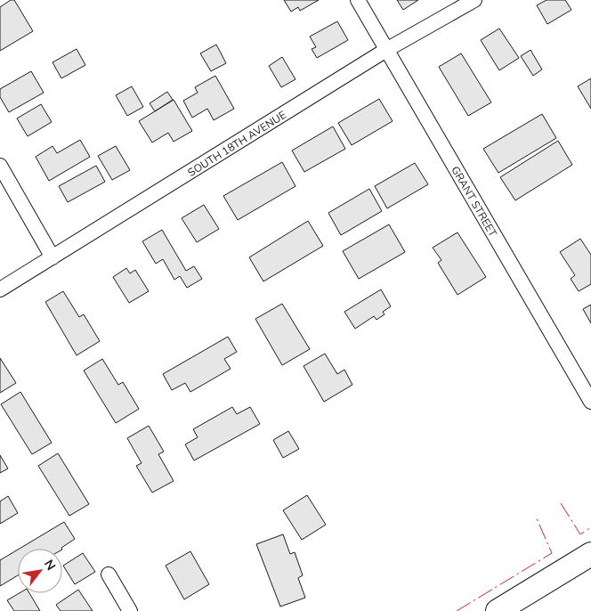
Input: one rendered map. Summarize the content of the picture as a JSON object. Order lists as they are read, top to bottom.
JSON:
{
  "streets": {
    "street": ["SOUTH 18TH AVENUE", "GRANT STREET"]
  },
  "crossings": [
    ["SOUTH 18TH AVENUE", "GRANT STREET"]
  ],
  "north": "top right"
}
